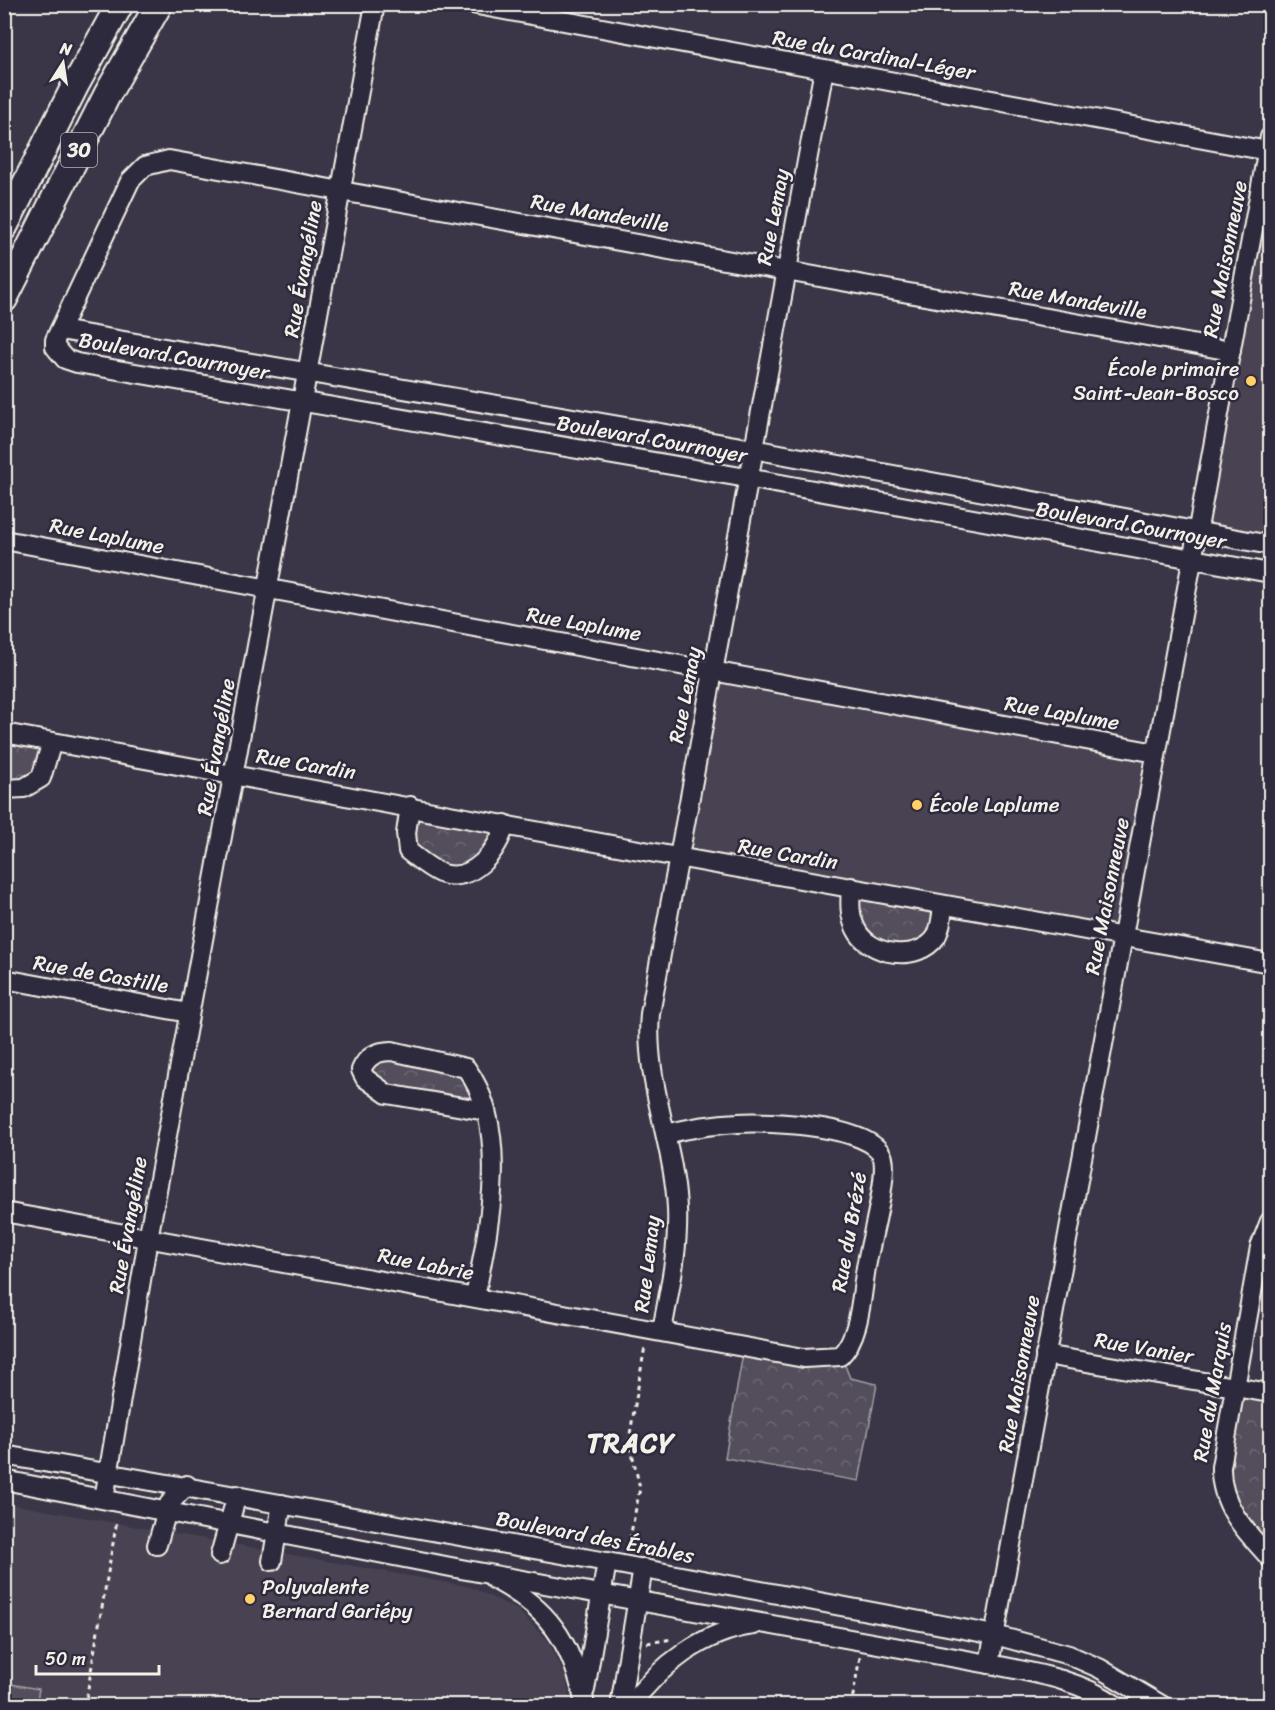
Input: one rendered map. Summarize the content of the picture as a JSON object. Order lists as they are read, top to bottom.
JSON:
{
  "streets": {
    "highway": ["30"],
    "street": [
      "Rue du Cardinal-Léger",
      "Rue Mandeville",
      "Rue Lemay",
      "Rue Maisonneuve",
      "Rue Évangéline",
      "Boulevard Cournoyer",
      "Rue Laplume",
      "Rue Cardin",
      "Rue de Castille",
      "Rue du Brézé",
      "Rue Labrie",
      "Rue Vanier",
      "Rue du Marquis",
      "Boulevard des Érables"
    ]
  },
  "crossings": [
    ["Rue du Cardinal-Léger", "Rue Lemay"],
    ["Rue du Cardinal-Léger", "Rue Maisonneuve"],
    ["Rue Mandeville", "Rue Lemay"],
    ["Rue Mandeville", "Rue Maisonneuve"],
    ["Rue Mandeville", "Rue Évangéline"],
    ["Rue Mandeville", "Boulevard Cournoyer"],
    ["Rue Lemay", "Boulevard Cournoyer"],
    ["Rue Lemay", "Rue Laplume"],
    ["Rue Lemay", "Rue Cardin"],
    ["Rue Lemay", "Rue du Brézé"],
    ["Rue Lemay", "Rue Labrie"],
    ["Rue Maisonneuve", "Boulevard Cournoyer"],
    ["Rue Maisonneuve", "Rue Laplume"],
    ["Rue Maisonneuve", "Rue Cardin"],
    ["Rue Maisonneuve", "Rue Vanier"],
    ["Rue Maisonneuve", "Boulevard des Érables"],
    ["Rue Évangéline", "Boulevard Cournoyer"],
    ["Rue Évangéline", "Rue Laplume"],
    ["Rue Évangéline", "Rue Cardin"],
    ["Rue Évangéline", "Rue de Castille"],
    ["Rue Évangéline", "Rue Labrie"],
    ["Rue Évangéline", "Boulevard des Érables"],
    ["Rue du Brézé", "Rue Labrie"],
    ["Rue Vanier", "Rue du Marquis"]
  ],
  "districts": ["TRACY"],
  "places": ["École primaire Saint-Jean-Bosco", "École Laplume", "Polyvalente Bernard Gariépy"],
  "scale_bar": "50 m",
  "north": "top"
}
